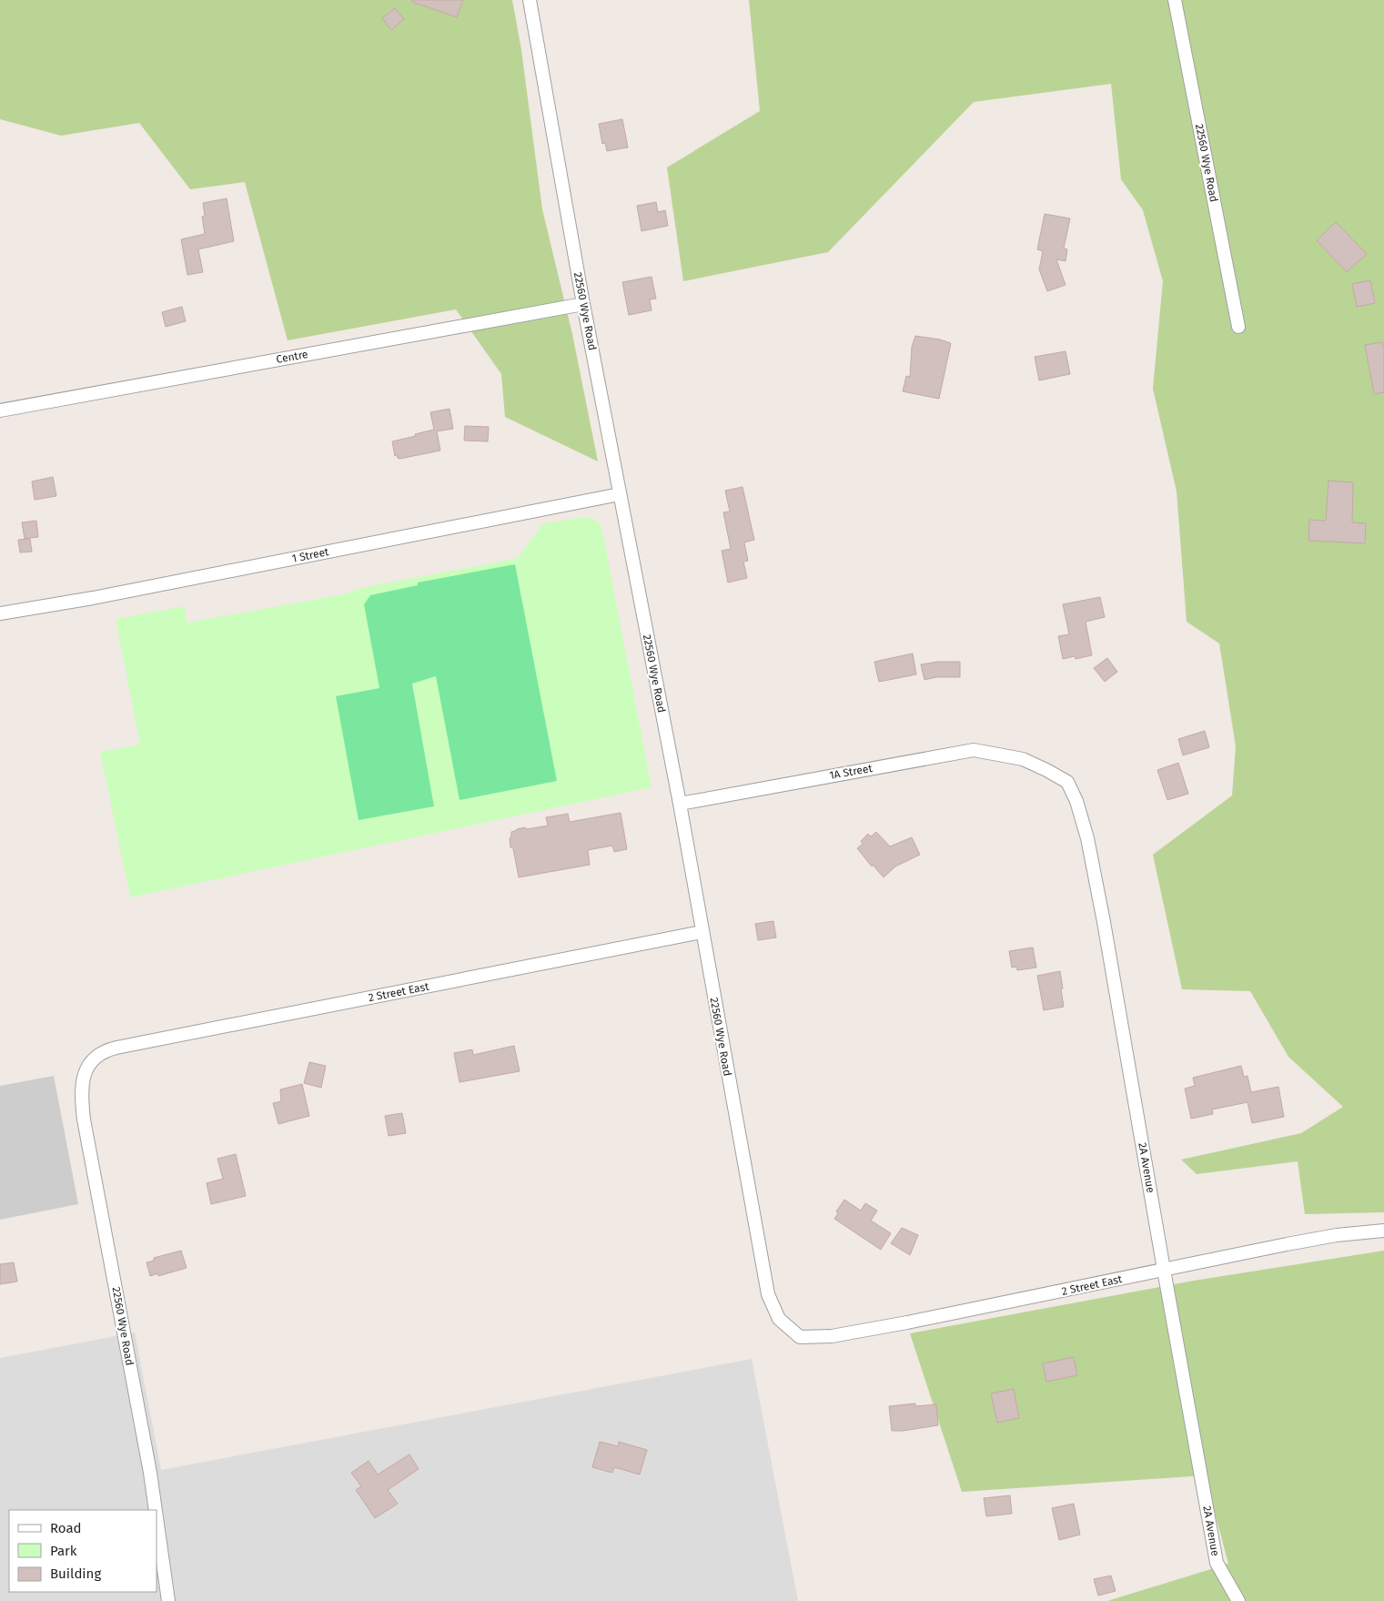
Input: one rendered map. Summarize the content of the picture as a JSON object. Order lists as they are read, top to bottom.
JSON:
{
  "streets": {
    "street": [
      "22560 Wye Road",
      "Centre",
      "1 Street",
      "1A Street",
      "2 Street East",
      "2A Avenue"
    ]
  },
  "crossings": [
    ["22560 Wye Road", "Centre"],
    ["22560 Wye Road", "1 Street"],
    ["22560 Wye Road", "1A Street"],
    ["22560 Wye Road", "2 Street East"],
    ["1A Street", "2A Avenue"],
    ["2 Street East", "2A Avenue"]
  ],
  "legend": ["Road", "Park", "Building"]
}
